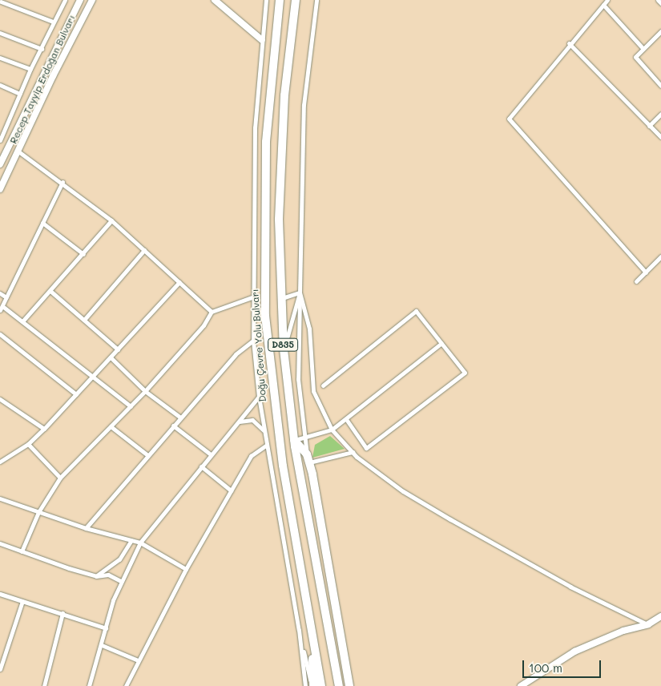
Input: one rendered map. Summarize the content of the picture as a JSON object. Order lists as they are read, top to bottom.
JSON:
{
  "streets": {
    "highway": ["D835", "Doğu Çevre Yolu Bulvarı"],
    "main road": ["Recep Tayyip Erdoğan Bulvarı"]
  },
  "scale_bar": "100 m"
}
